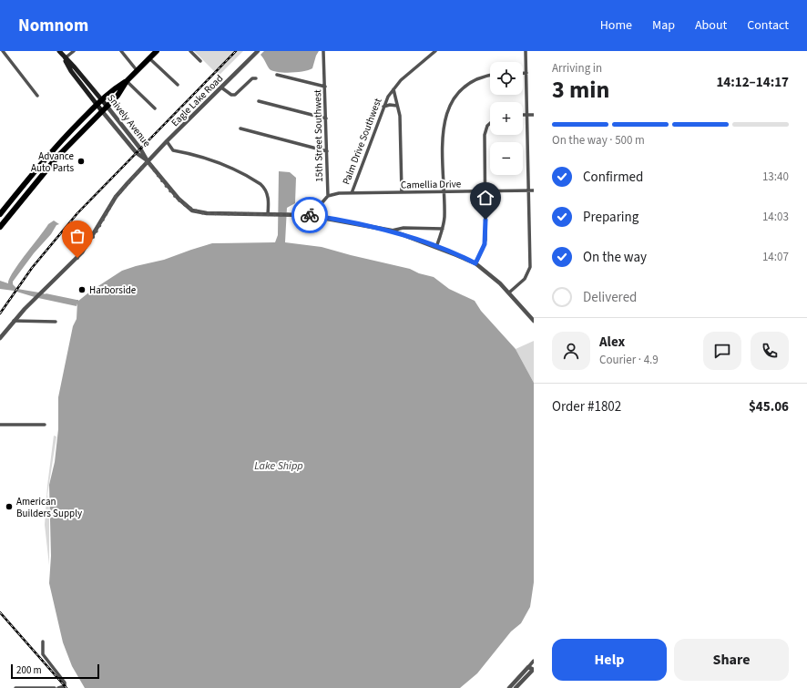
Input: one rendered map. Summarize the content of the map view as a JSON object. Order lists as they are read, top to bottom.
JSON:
{
  "streets": {
    "main road": ["Snively Avenue"],
    "street": [
      "Eagle Lake Road",
      "15th Street Southwest",
      "Palm Drive Southwest",
      "Camellia Drive"
    ]
  },
  "crossings": [
    ["Eagle Lake Road", "Snively Avenue"],
    ["15th Street Southwest", "Camellia Drive"],
    ["Palm Drive Southwest", "Camellia Drive"]
  ],
  "water": ["Lake Shipp"],
  "places": ["Advance Auto Parts", "Harborside", "American Builders Supply"],
  "scale_bar": "200 m",
  "page": {
    "header": "Nomnom",
    "nav": [
      "Home",
      "Map",
      "About",
      "Contact"
    ],
    "heading": ["3 min", "Arriving in", "14:12–14:17"],
    "panel": [
      "Alex",
      "Courier · 4.9",
      "Order #1802",
      "$45.06"
    ],
    "map_buttons": ["+", "−"],
    "bar": "On the way · 500 m",
    "list": [
      ["Confirmed", "13:40"],
      ["Preparing", "14:03"],
      ["On the way", "14:07"],
      "Delivered"
    ],
    "buttons": ["Help", "Share"],
    "scale": "200 m"
  }
}
